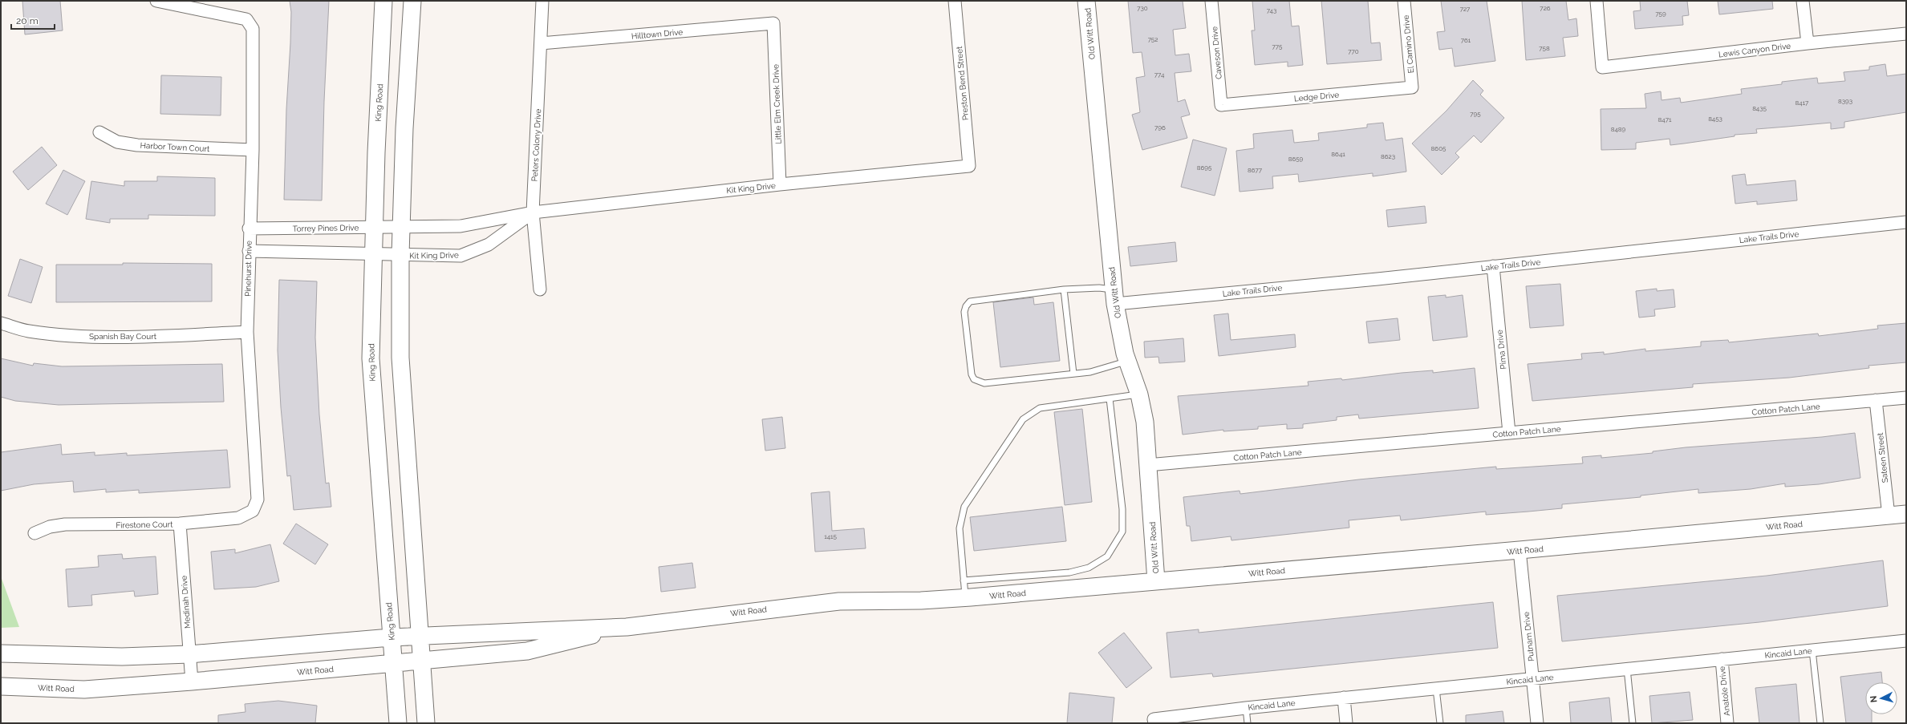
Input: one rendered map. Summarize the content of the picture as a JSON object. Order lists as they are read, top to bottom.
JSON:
{
  "streets": {
    "street": [
      "Hilltown Drive",
      "Old Witt Road",
      "El Camino Drive",
      "Lewis Canyon Drive",
      "Caveson Drive",
      "Preston Bend Street",
      "Ledge Drive",
      "King Road",
      "Little Elm Creek Drive",
      "Peters Colony Drive",
      "Harbor Town Court",
      "Kit King Drive",
      "Torrey Pines Drive",
      "Lake Trails Drive",
      "Pinehurst Drive",
      "Spanish Bay Court",
      "Pima Drive",
      "Cotton Patch Lane",
      "Sateen Street",
      "Firestone Court",
      "Witt Road",
      "Medinah Drive",
      "Putnam Drive",
      "Kincaid Lane",
      "Anatole Drive"
    ]
  },
  "crossings": [
    ["Hilltown Drive", "Little Elm Creek Drive"],
    ["Hilltown Drive", "Peters Colony Drive"],
    ["Old Witt Road", "Lake Trails Drive"],
    ["Old Witt Road", "Cotton Patch Lane"],
    ["Old Witt Road", "Witt Road"],
    ["El Camino Drive", "Ledge Drive"],
    ["Caveson Drive", "Ledge Drive"],
    ["Preston Bend Street", "Kit King Drive"],
    ["King Road", "Torrey Pines Drive"],
    ["King Road", "Witt Road"],
    ["Little Elm Creek Drive", "Kit King Drive"],
    ["Peters Colony Drive", "Kit King Drive"],
    ["Harbor Town Court", "Pinehurst Drive"],
    ["Kit King Drive", "Torrey Pines Drive"],
    ["Torrey Pines Drive", "Pinehurst Drive"],
    ["Lake Trails Drive", "Pima Drive"],
    ["Pinehurst Drive", "Spanish Bay Court"],
    ["Pinehurst Drive", "Firestone Court"],
    ["Pima Drive", "Cotton Patch Lane"],
    ["Cotton Patch Lane", "Sateen Street"],
    ["Sateen Street", "Witt Road"],
    ["Firestone Court", "Medinah Drive"],
    ["Witt Road", "Medinah Drive"],
    ["Witt Road", "Putnam Drive"],
    ["Putnam Drive", "Kincaid Lane"],
    ["Kincaid Lane", "Anatole Drive"]
  ],
  "house_numbers": [
    "730",
    "726",
    "727",
    "743",
    "759",
    "752",
    "761",
    "775",
    "758",
    "770",
    "774",
    "8393",
    "8417",
    "8435",
    "795",
    "8453",
    "8471",
    "796",
    "8489",
    "8605",
    "8641",
    "8623",
    "8659",
    "8695",
    "8677",
    "1415"
  ],
  "scale_bar": "20 m",
  "north": "left"
}
